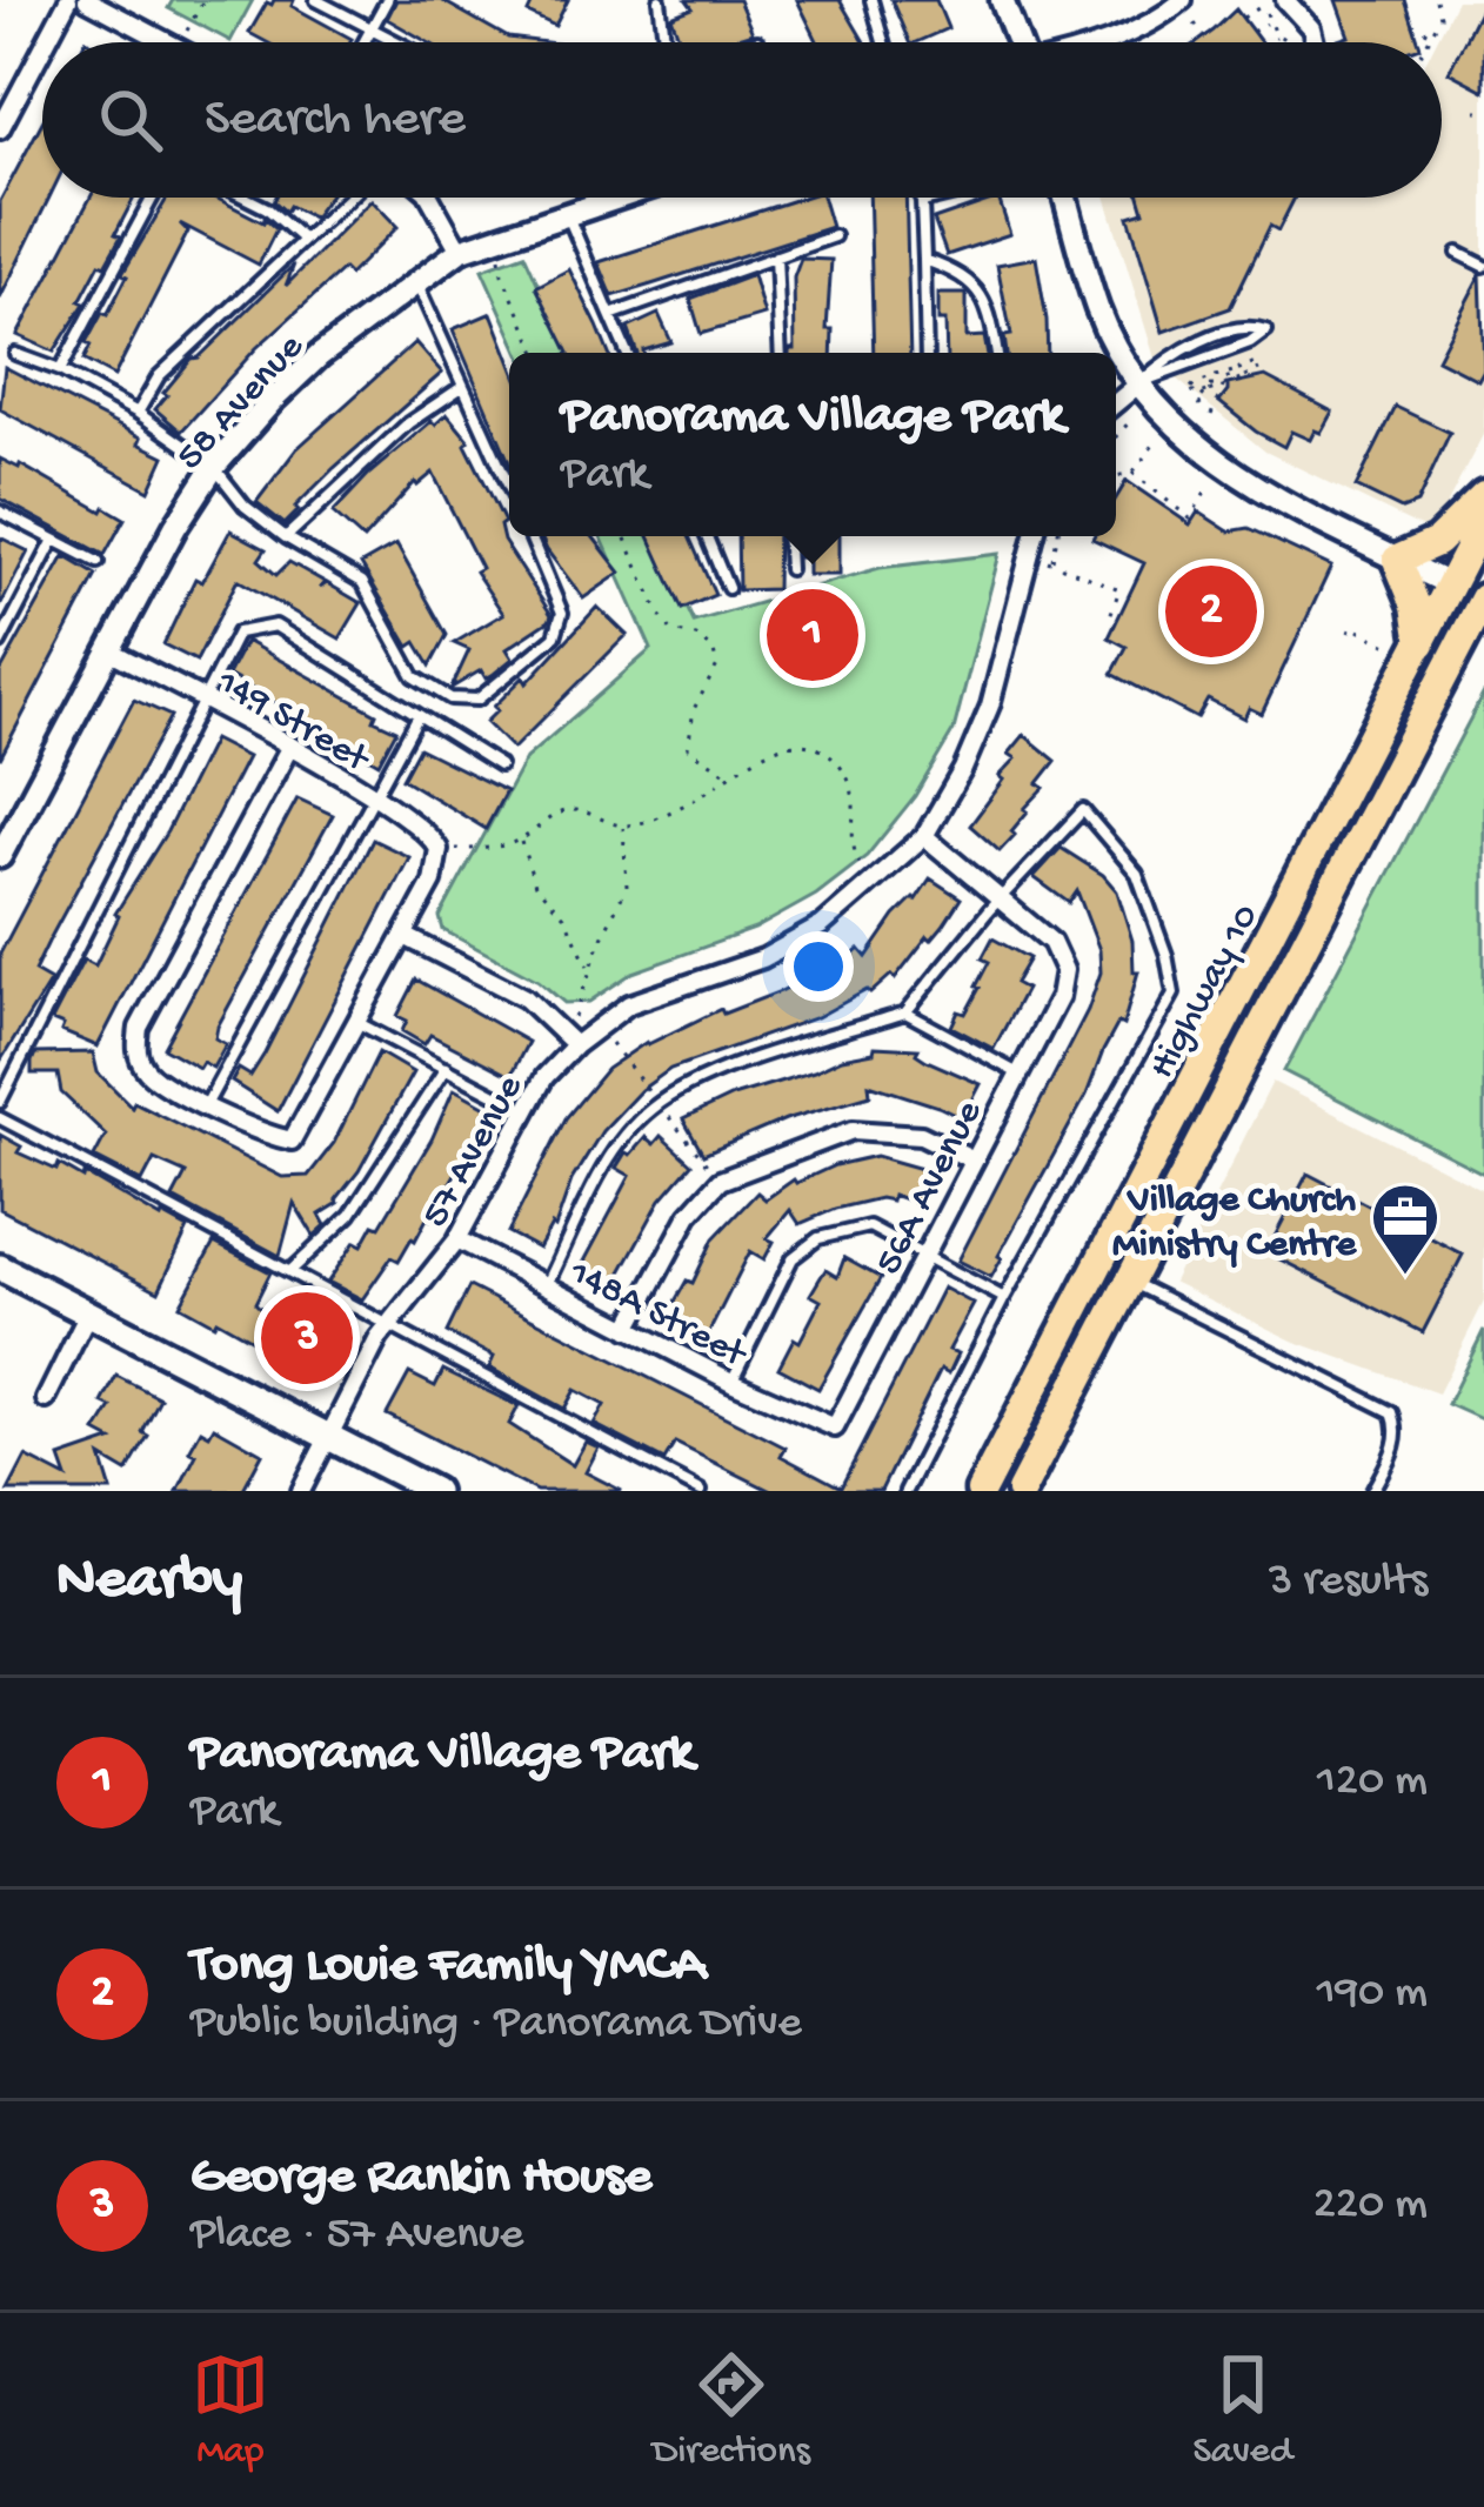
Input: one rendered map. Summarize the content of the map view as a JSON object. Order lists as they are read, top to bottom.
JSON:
{
  "streets": {
    "highway": ["Highway 10"],
    "street": [
      "58 Avenue",
      "149 Street",
      "57 Avenue",
      "56A Avenue",
      "148A Street"
    ]
  },
  "crossings": [
    ["58 Avenue", "149 Street"],
    ["57 Avenue", "148A Street"],
    ["56A Avenue", "148A Street"]
  ],
  "places": {
    "office": ["Village Church Ministry Centre"]
  },
  "page": {
    "search": "Search here",
    "popup": ["Panorama Village Park", "Park"],
    "pins": ["2", "1", "3"],
    "heading": ["Nearby", "3 results"],
    "list": [
      {
        "mark": "1",
        "name": "Panorama Village Park",
        "note": "Park",
        "value": "120 m"
      },
      {
        "mark": "2",
        "name": "Tong Louie Family YMCA",
        "note": "Public building · Panorama Drive",
        "value": "190 m"
      },
      {
        "mark": "3",
        "name": "George Rankin House",
        "note": "Place · 57 Avenue",
        "value": "220 m"
      }
    ],
    "nav": ["Map", "Directions", "Saved"]
  }
}
